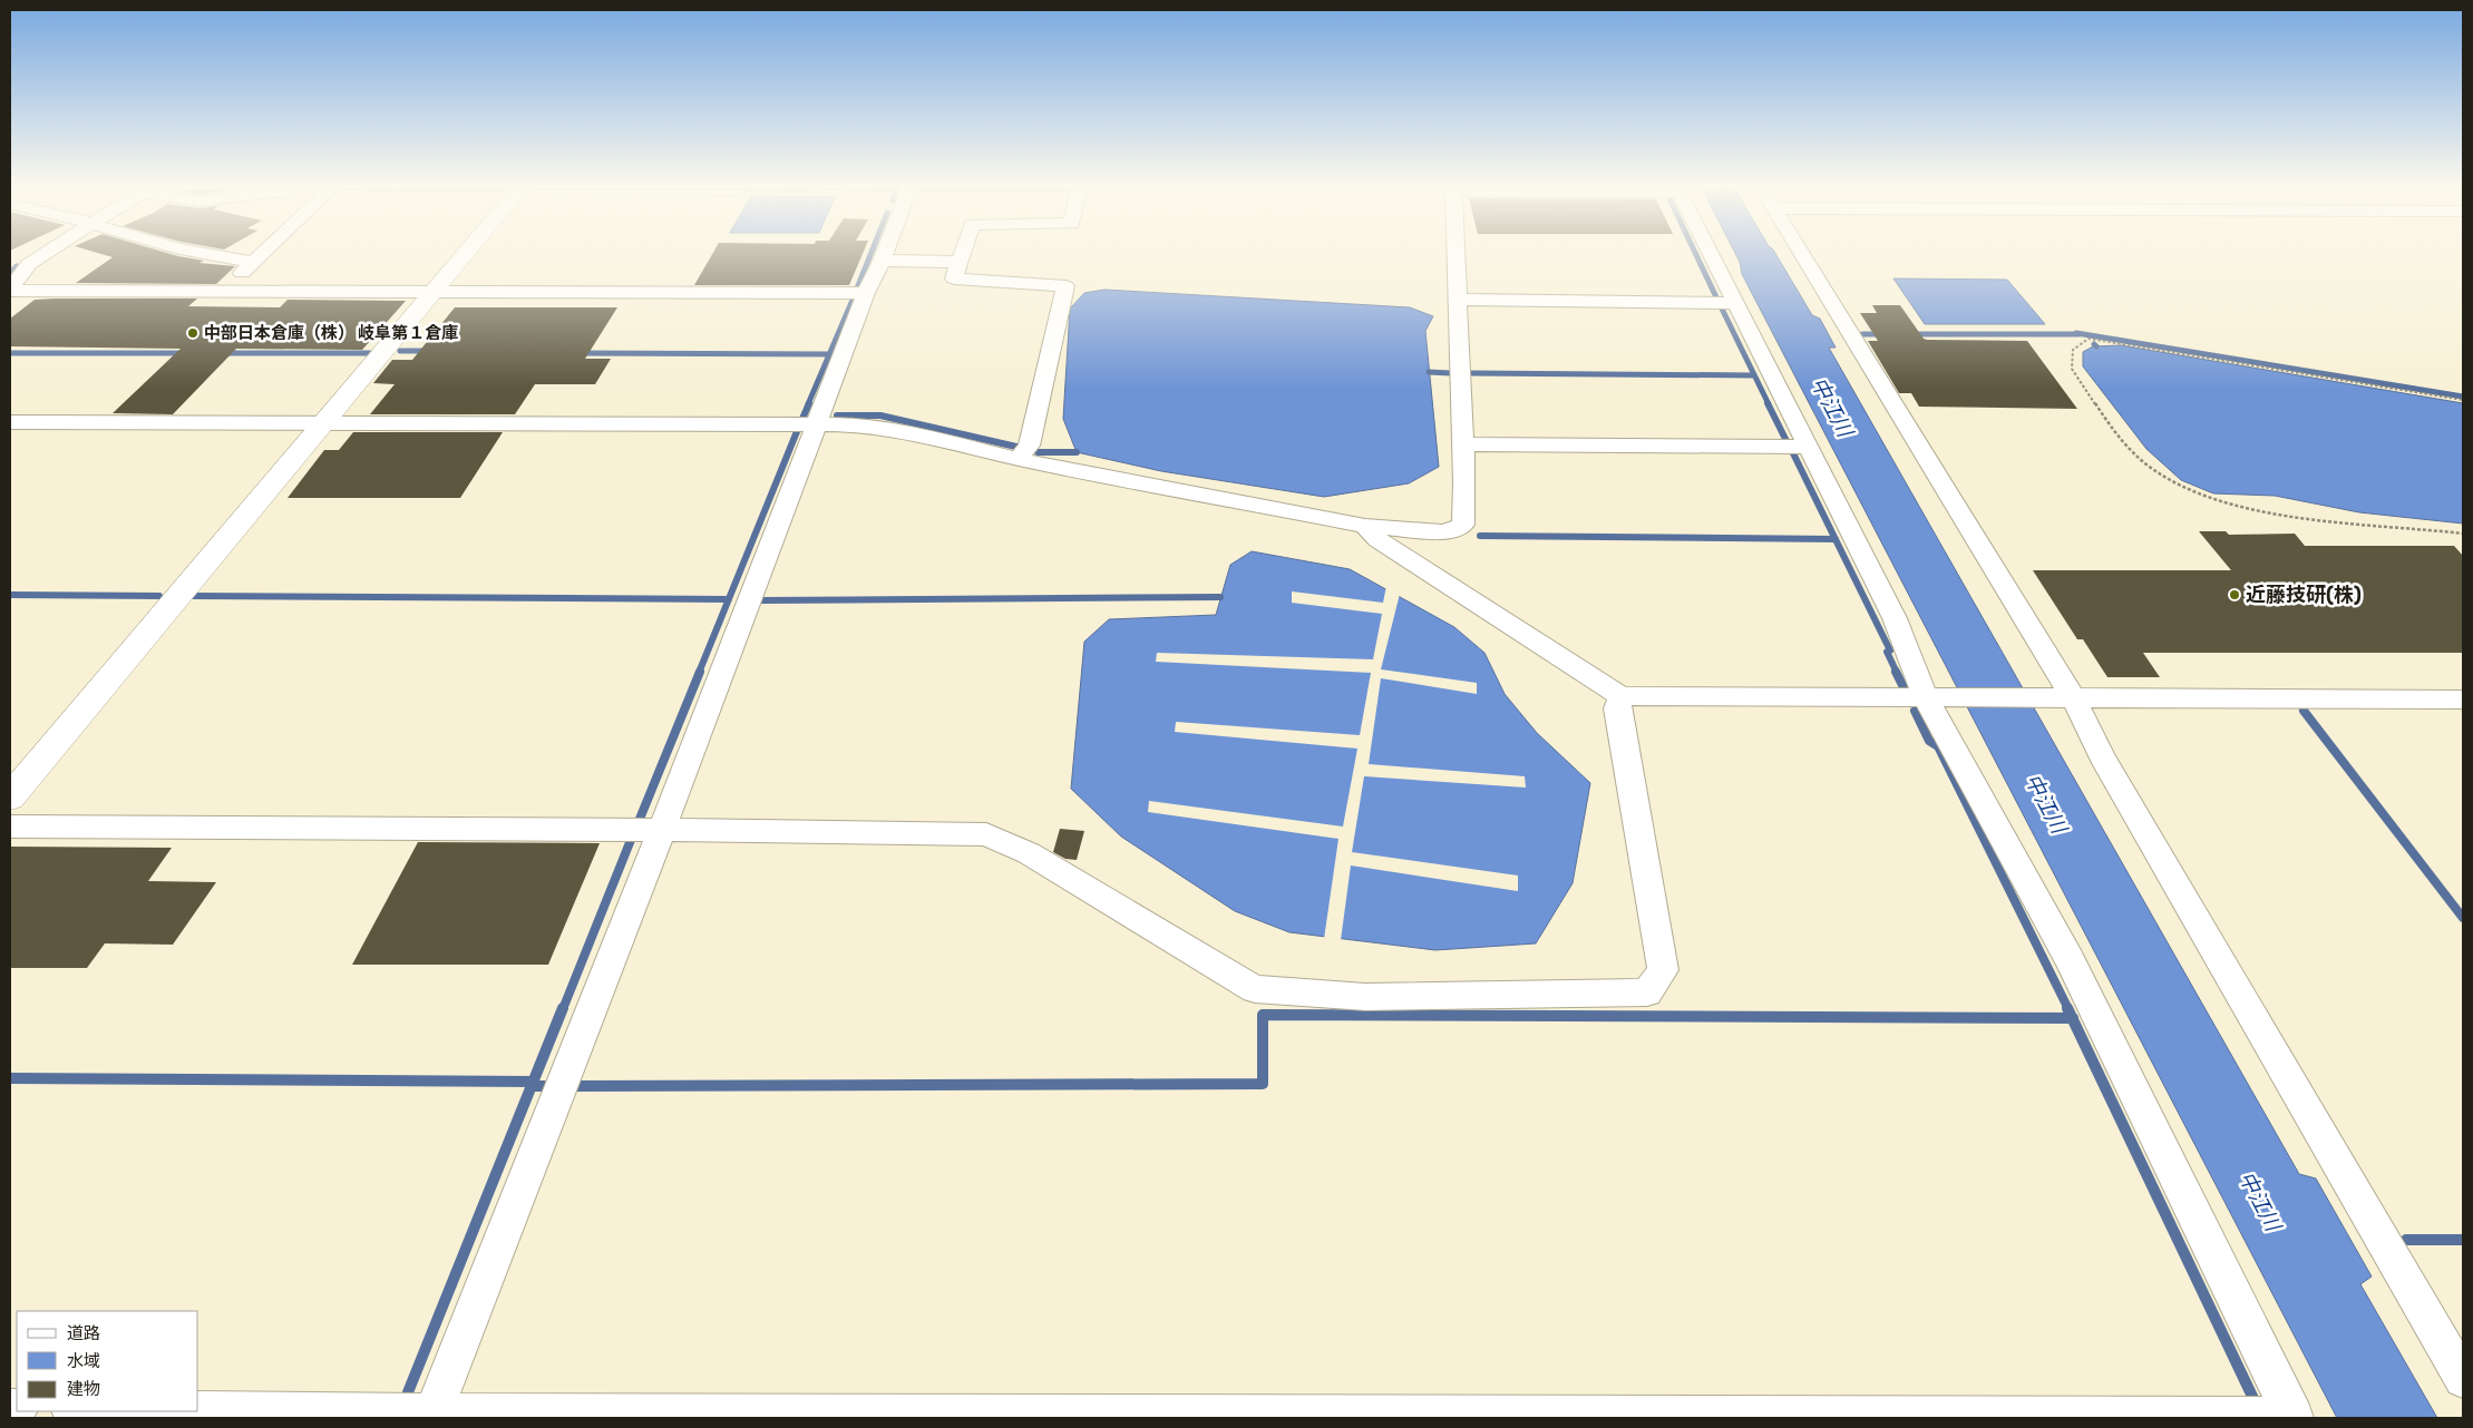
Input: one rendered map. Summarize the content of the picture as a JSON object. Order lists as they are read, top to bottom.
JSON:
{
  "water": ["中江川"],
  "places": ["中部日本倉庫（株） 岐阜第１倉庫", "近藤技研(株)"],
  "legend": ["道路", "水域", "建物"]
}
